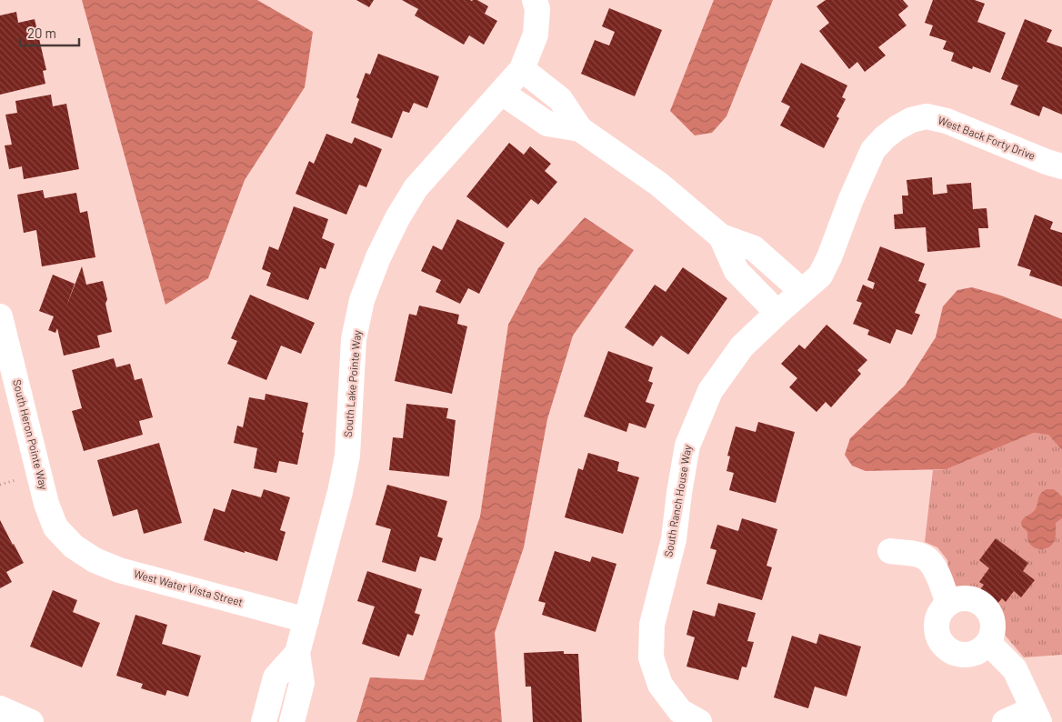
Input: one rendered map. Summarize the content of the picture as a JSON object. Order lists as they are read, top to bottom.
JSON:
{
  "streets": {
    "street": [
      "West Back Forty Drive",
      "South Lake Pointe Way",
      "South Heron Pointe Way",
      "South Ranch House Way",
      "West Water Vista Street"
    ]
  },
  "crossings": [
    ["West Back Forty Drive", "South Ranch House Way"],
    ["South Lake Pointe Way", "West Water Vista Street"],
    ["South Heron Pointe Way", "West Water Vista Street"]
  ],
  "scale_bar": "20 m"
}
